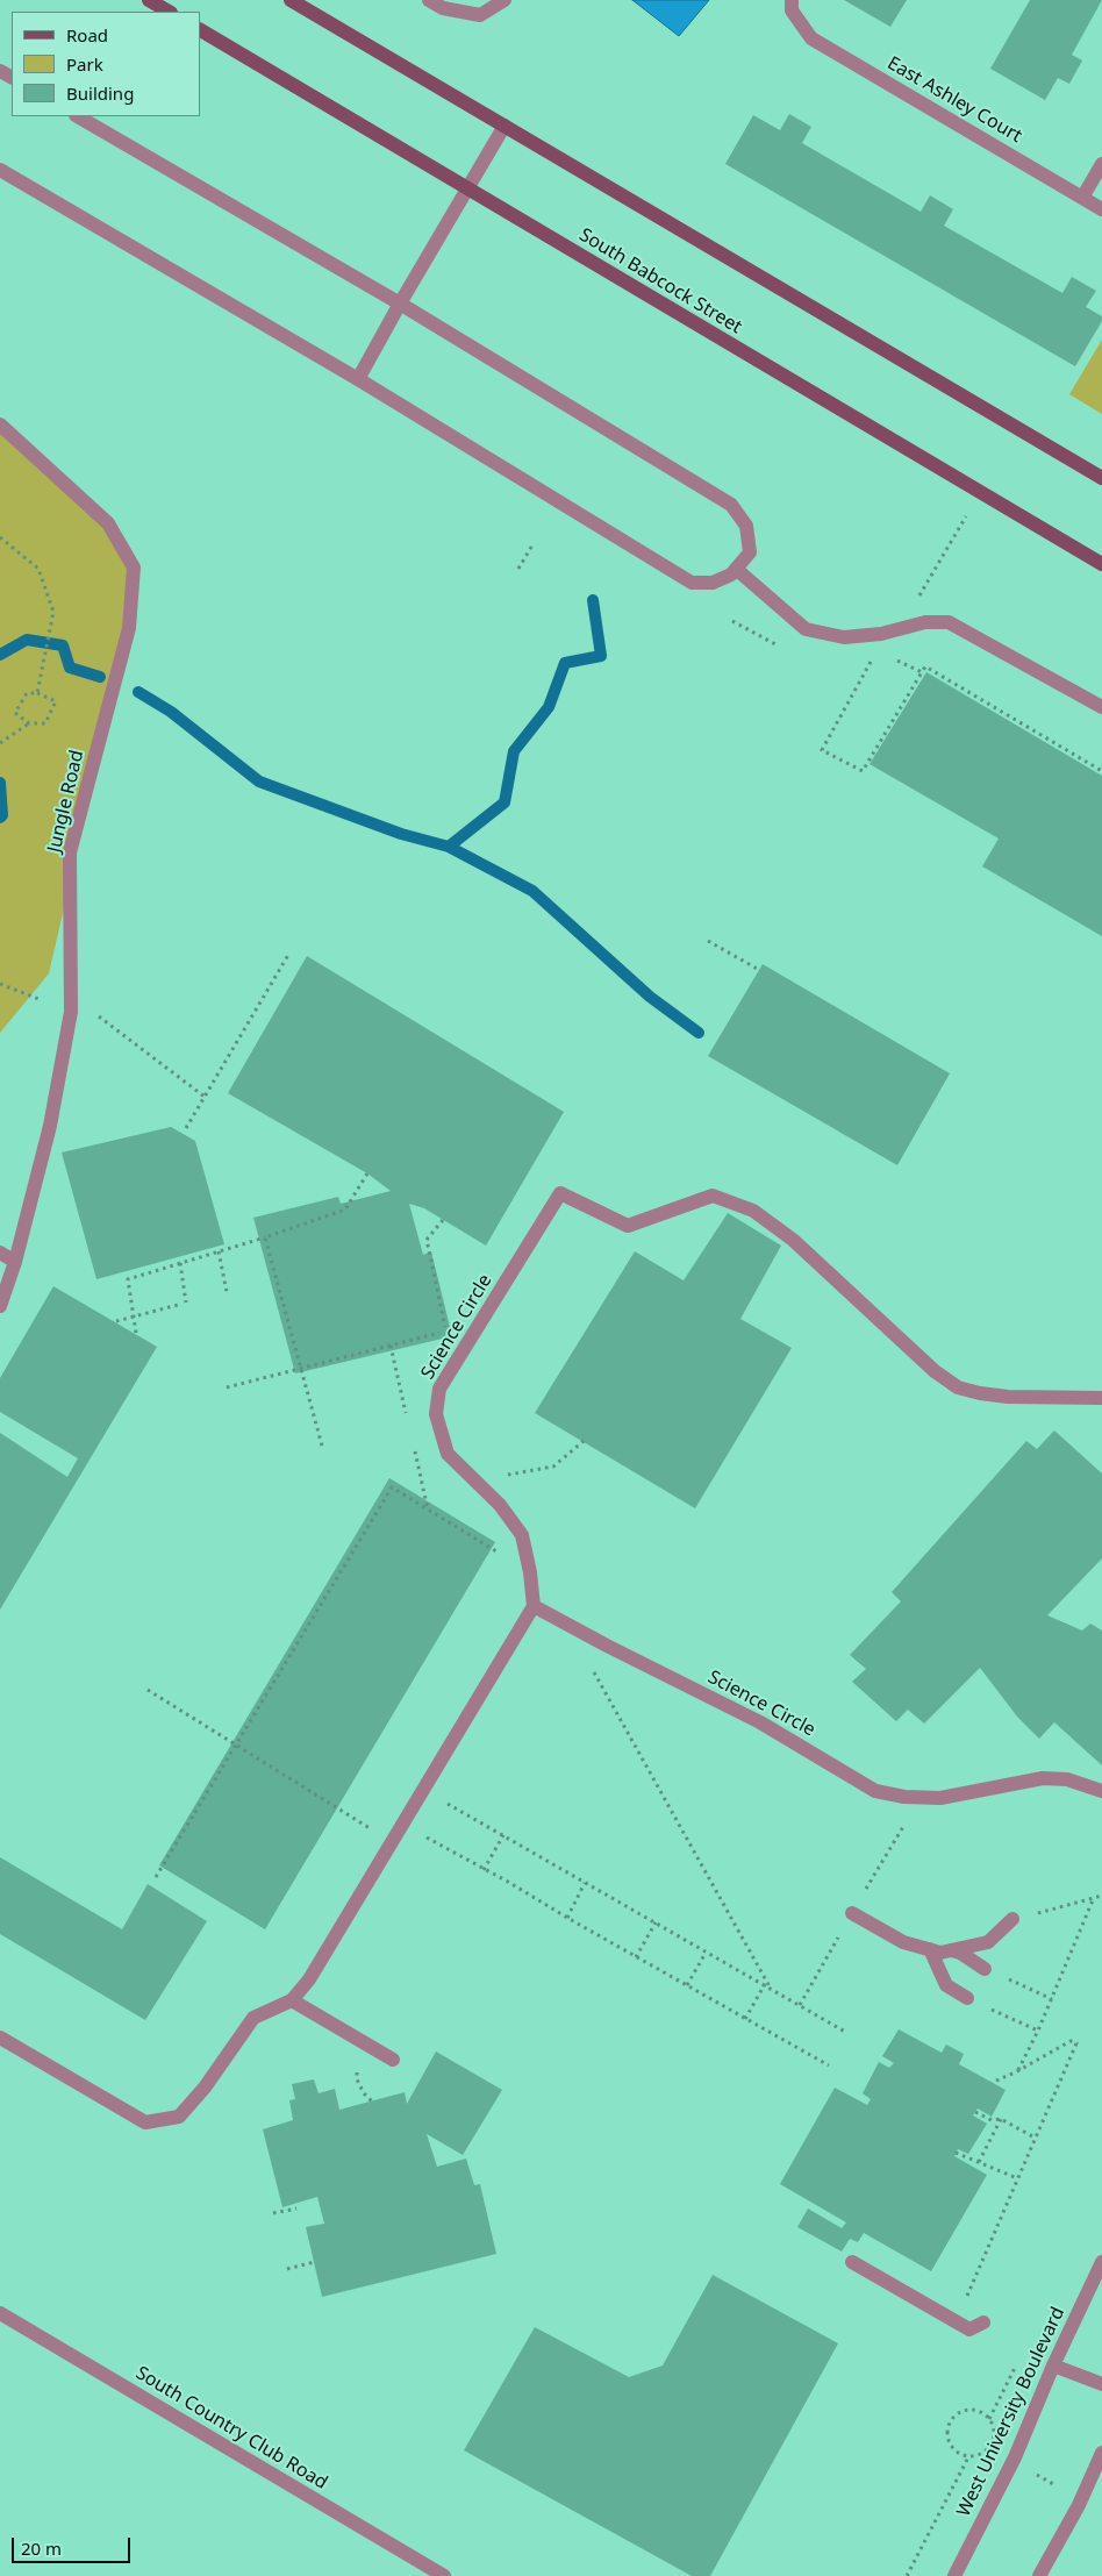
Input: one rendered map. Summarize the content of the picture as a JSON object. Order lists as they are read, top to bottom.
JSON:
{
  "streets": {
    "main road": ["South Babcock Street"],
    "street": [
      "East Ashley Court",
      "Jungle Road",
      "Science Circle",
      "West University Boulevard",
      "South Country Club Road"
    ]
  },
  "legend": ["Road", "Park", "Building"],
  "scale_bar": "20 m"
}
